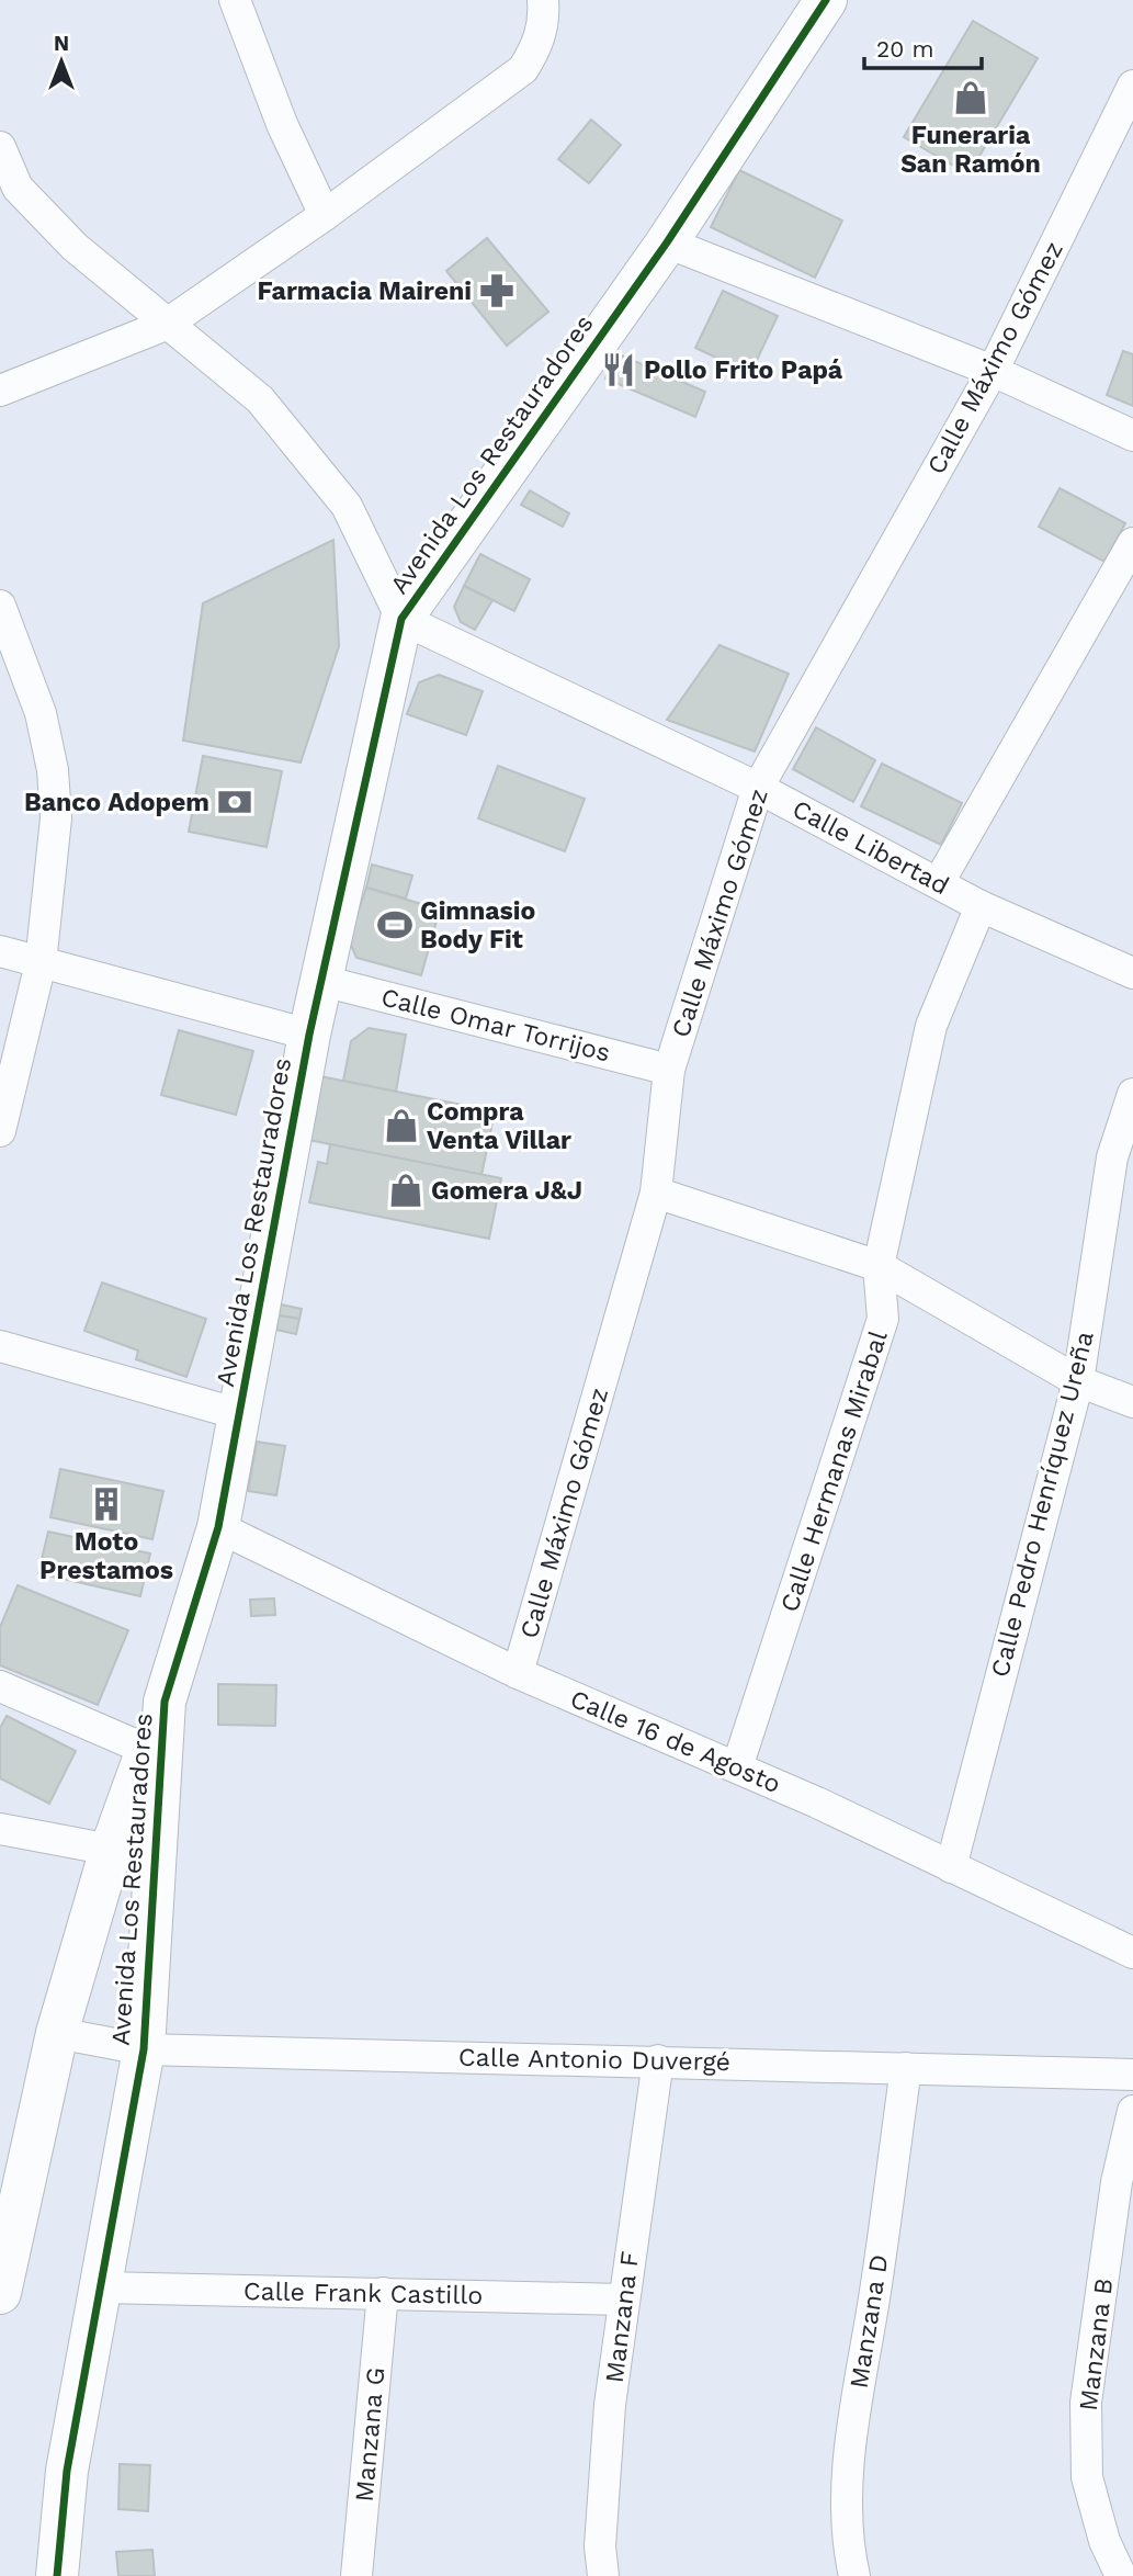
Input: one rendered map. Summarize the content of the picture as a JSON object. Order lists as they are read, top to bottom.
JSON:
{
  "streets": {
    "street": [
      "Calle Máximo Gómez",
      "Avenida Los Restauradores",
      "Calle Libertad",
      "Calle Omar Torrijos",
      "Calle Hermanas Mirabal",
      "Calle Pedro Henríquez Ureña",
      "Calle 16 de Agosto",
      "Calle Antonio Duvergé",
      "Calle Frank Castillo",
      "Manzana F",
      "Manzana D",
      "Manzana B",
      "Manzana G"
    ]
  },
  "crossings": [
    ["Calle Máximo Gómez", "Calle Libertad"],
    ["Calle Máximo Gómez", "Calle Omar Torrijos"],
    ["Calle Máximo Gómez", "Calle 16 de Agosto"],
    ["Avenida Los Restauradores", "Calle Libertad"],
    ["Avenida Los Restauradores", "Calle Omar Torrijos"],
    ["Avenida Los Restauradores", "Calle 16 de Agosto"],
    ["Avenida Los Restauradores", "Calle Antonio Duvergé"],
    ["Avenida Los Restauradores", "Calle Frank Castillo"],
    ["Calle Libertad", "Calle Hermanas Mirabal"],
    ["Calle Hermanas Mirabal", "Calle 16 de Agosto"],
    ["Calle Pedro Henríquez Ureña", "Calle 16 de Agosto"],
    ["Calle Antonio Duvergé", "Manzana F"],
    ["Calle Antonio Duvergé", "Manzana D"],
    ["Calle Frank Castillo", "Manzana F"],
    ["Calle Frank Castillo", "Manzana G"]
  ],
  "places": {
    "shop": ["Funeraria San Ramón", "Compra Venta Villar", "Gomera J&J"],
    "pharmacy": ["Farmacia Maireni"],
    "restaurant": ["Pollo Frito Papá"],
    "bank": ["Banco Adopem"],
    "sports": ["Gimnasio Body Fit"],
    "building": ["Moto Prestamos"]
  },
  "scale_bar": "20 m",
  "north": "top"
}
